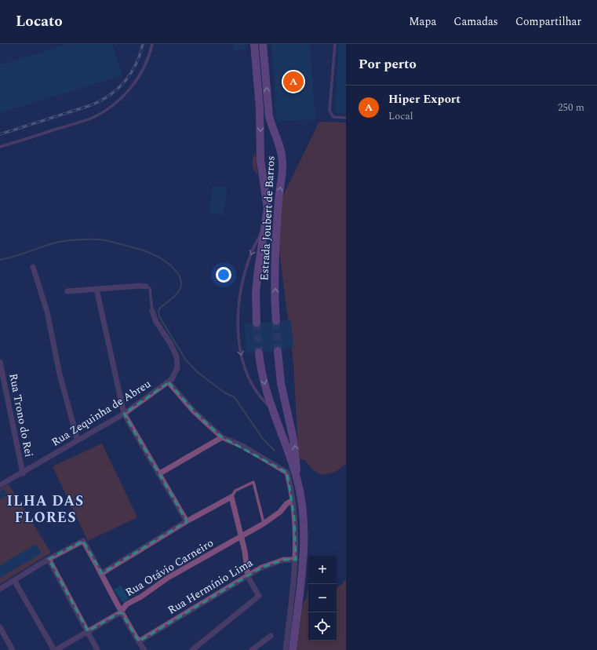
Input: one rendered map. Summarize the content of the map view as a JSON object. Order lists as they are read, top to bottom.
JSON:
{
  "streets": {
    "main road": ["Estrada Joubert de Barros"],
    "street": [
      "Rua Zequinha de Abreu",
      "Rua Trono do Rei",
      "Rua Otávio Carneiro",
      "Rua Hermínio Lima"
    ]
  },
  "crossings": [
    ["Rua Zequinha de Abreu", "Rua Trono do Rei"]
  ],
  "districts": ["ILHA DAS FLORES"],
  "page": {
    "header": "Locato",
    "nav": ["Mapa", "Camadas", "Compartilhar"],
    "heading": "Por perto",
    "pins": "A",
    "list": [
      {
        "mark": "A",
        "name": "Hiper Export",
        "note": "Local",
        "value": "250 m"
      }
    ],
    "map_buttons": ["+", "−"]
  }
}
